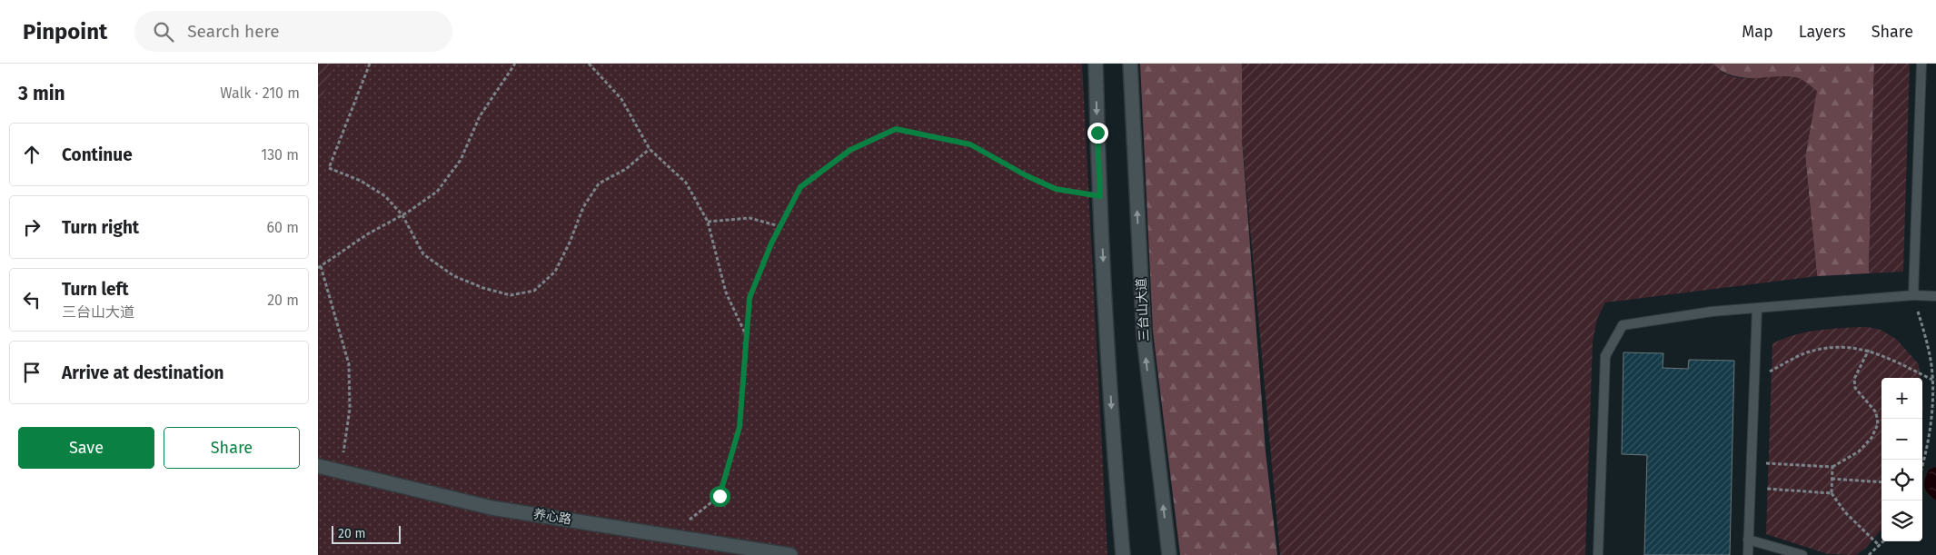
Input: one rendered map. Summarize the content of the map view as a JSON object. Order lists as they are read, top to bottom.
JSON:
{
  "streets": {
    "main road": ["三台山大道", "养心路"]
  },
  "scale_bar": "20 m",
  "page": {
    "header": "Pinpoint",
    "search": "Search here",
    "nav": ["Map", "Layers", "Share"],
    "heading": ["3 min", "Walk · 210 m"],
    "list": [
      ["Continue", "130 m"],
      ["Turn right", "60 m"],
      ["Turn left", "三台山大道", "20 m"],
      "Arrive at destination"
    ],
    "map_buttons": ["+", "−"],
    "buttons": ["Save", "Share"],
    "scale": "20 m"
  }
}
